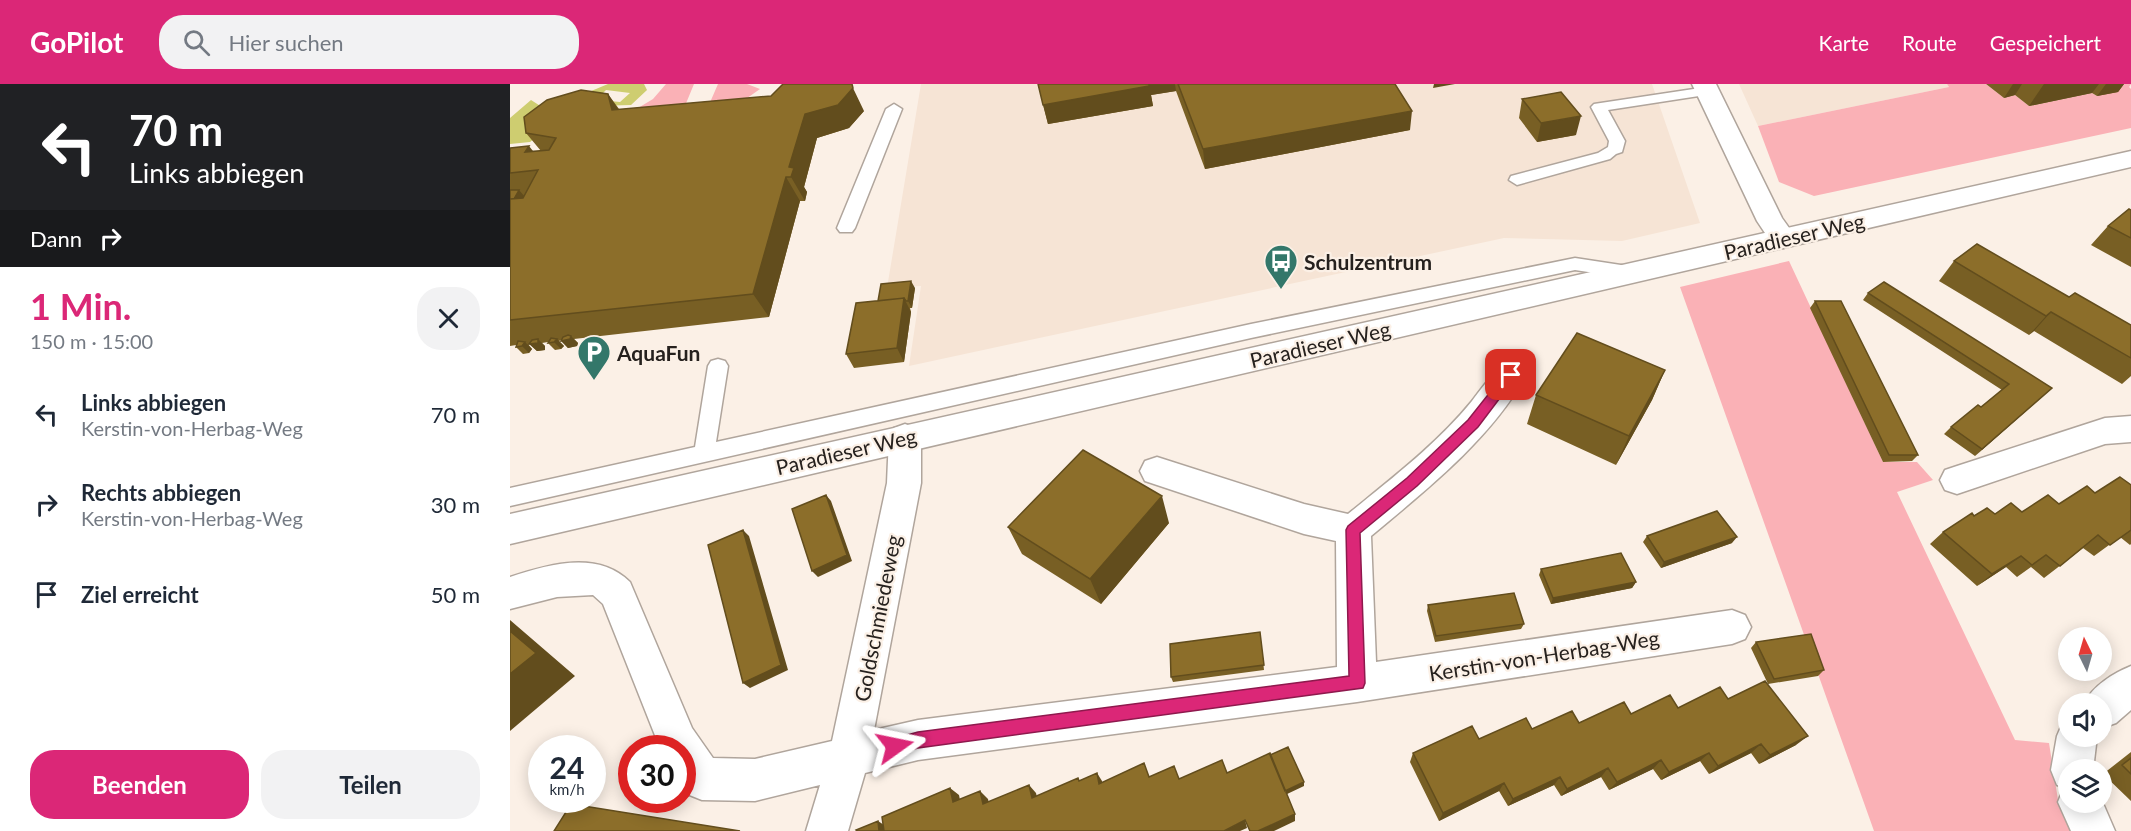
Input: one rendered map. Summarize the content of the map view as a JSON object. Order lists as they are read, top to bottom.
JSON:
{
  "streets": {
    "street": ["Paradieser Weg", "Goldschmiedeweg", "Kerstin-von-Herbag-Weg"]
  },
  "crossings": [
    ["Paradieser Weg", "Goldschmiedeweg"],
    ["Goldschmiedeweg", "Kerstin-von-Herbag-Weg"]
  ],
  "places": {
    "bus stop": ["Schulzentrum"],
    "parking": ["AquaFun"]
  },
  "north": "top",
  "page": {
    "header": "GoPilot",
    "search": "Hier suchen",
    "nav": ["Karte", "Route", "Gespeichert"],
    "turn": ["70 m", "Links abbiegen"],
    "then": "Dann",
    "heading": ["1 Min.", "150 m · 15:00"],
    "list": [
      {
        "name": "Links abbiegen",
        "note": "Kerstin-von-Herbag-Weg",
        "value": "70 m"
      },
      {
        "name": "Rechts abbiegen",
        "note": "Kerstin-von-Herbag-Weg",
        "value": "30 m"
      },
      {
        "name": "Ziel erreicht",
        "value": "50 m"
      }
    ],
    "speed": "24 km/h",
    "limit": "30",
    "buttons": ["Beenden", "Teilen"]
  }
}
